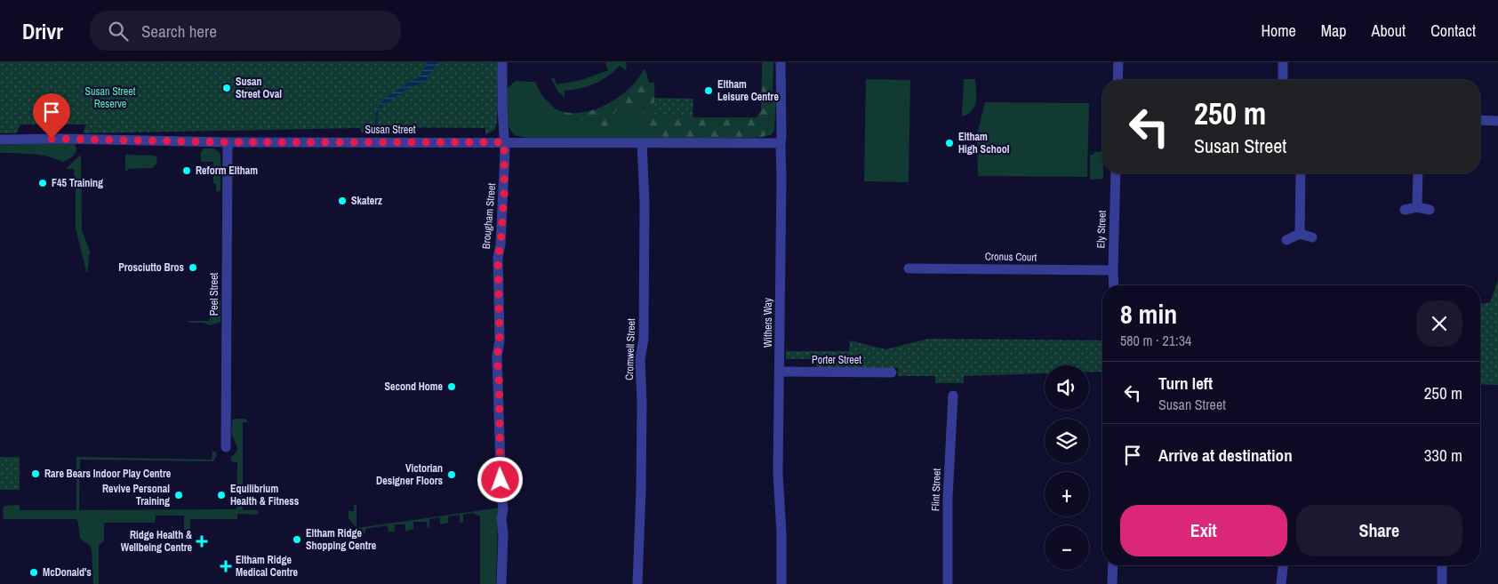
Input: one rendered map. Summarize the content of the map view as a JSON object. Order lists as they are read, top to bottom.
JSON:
{
  "streets": {
    "street": [
      "Susan Street",
      "Brougham Street",
      "Ely Street",
      "Cronus Court",
      "Peel Street",
      "Withers Way",
      "Cromwell Street",
      "Porter Street",
      "Flint Street"
    ]
  },
  "crossings": [
    ["Susan Street", "Brougham Street"],
    ["Susan Street", "Peel Street"],
    ["Susan Street", "Withers Way"],
    ["Susan Street", "Cromwell Street"],
    ["Ely Street", "Cronus Court"],
    ["Withers Way", "Porter Street"]
  ],
  "parks": ["Susan Street Reserve"],
  "places": {
    "other": [
      "Susan Street Oval",
      "Eltham Leisure Centre",
      "Eltham High School",
      "Reform Eltham",
      "F45 Training",
      "Skaterz",
      "Prosciutto Bros",
      "Second Home",
      "Rare Bears Indoor Play Centre",
      "Victorian Designer Floors",
      "Revive Personal Training",
      "Equilibrium Health & Fitness",
      "Eltham Ridge Shopping Centre",
      "McDonald's"
    ],
    "health": ["Ridge Health & Wellbeing Centre", "Eltham Ridge Medical Centre"]
  },
  "page": {
    "header": "Drivr",
    "search": "Search here",
    "nav": [
      "Home",
      "Map",
      "About",
      "Contact"
    ],
    "turn": ["250 m", "Susan Street"],
    "heading": ["8 min", "580 m · 21:34"],
    "list": [
      {
        "name": "Turn left",
        "note": "Susan Street",
        "value": "250 m"
      },
      {
        "name": "Arrive at destination",
        "value": "330 m"
      }
    ],
    "map_buttons": ["+", "−"],
    "buttons": ["Exit", "Share"]
  }
}
